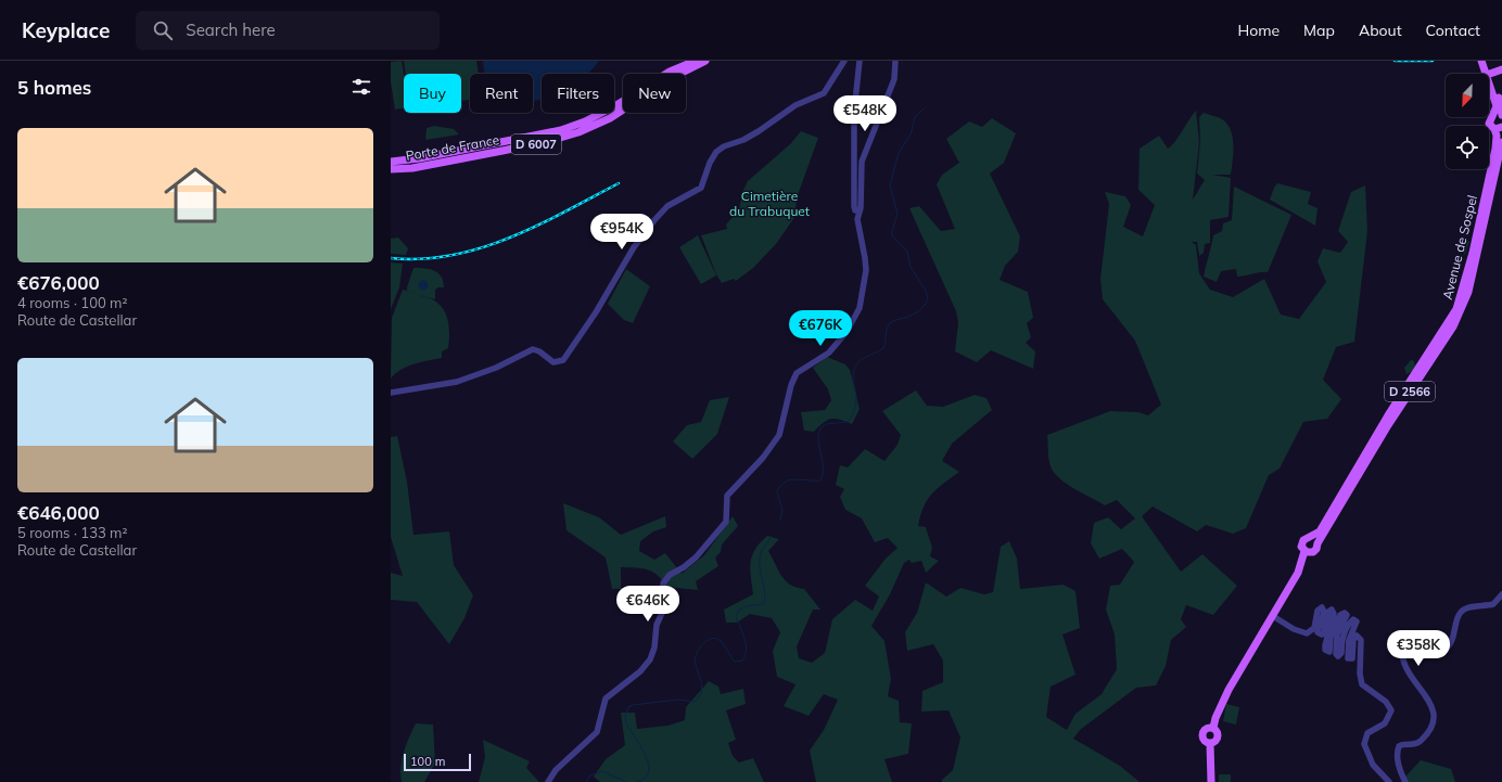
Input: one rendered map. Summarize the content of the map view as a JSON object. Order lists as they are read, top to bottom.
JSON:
{
  "streets": {
    "main road": [
      "D 6007",
      "Porte de France",
      "Avenue de Sospel",
      "D 2566"
    ]
  },
  "parks": ["Cimetière du Trabuquet"],
  "scale_bar": "100 m",
  "north": "bottom left",
  "page": {
    "header": "Keyplace",
    "search": "Search here",
    "nav": [
      "Home",
      "Map",
      "About",
      "Contact"
    ],
    "heading": "5 homes",
    "chip": [
      "Buy",
      "Rent",
      "Filters",
      "New"
    ],
    "price": [
      "€548K",
      "€954K",
      "€676K",
      "€646K",
      "€358K"
    ],
    "list": [
      {
        "name": "€676,000",
        "note": "4 rooms · 100 m² · Route de Castellar"
      },
      {
        "name": "€646,000",
        "note": "5 rooms · 133 m² · Route de Castellar"
      }
    ],
    "scale": "100 m"
  }
}
